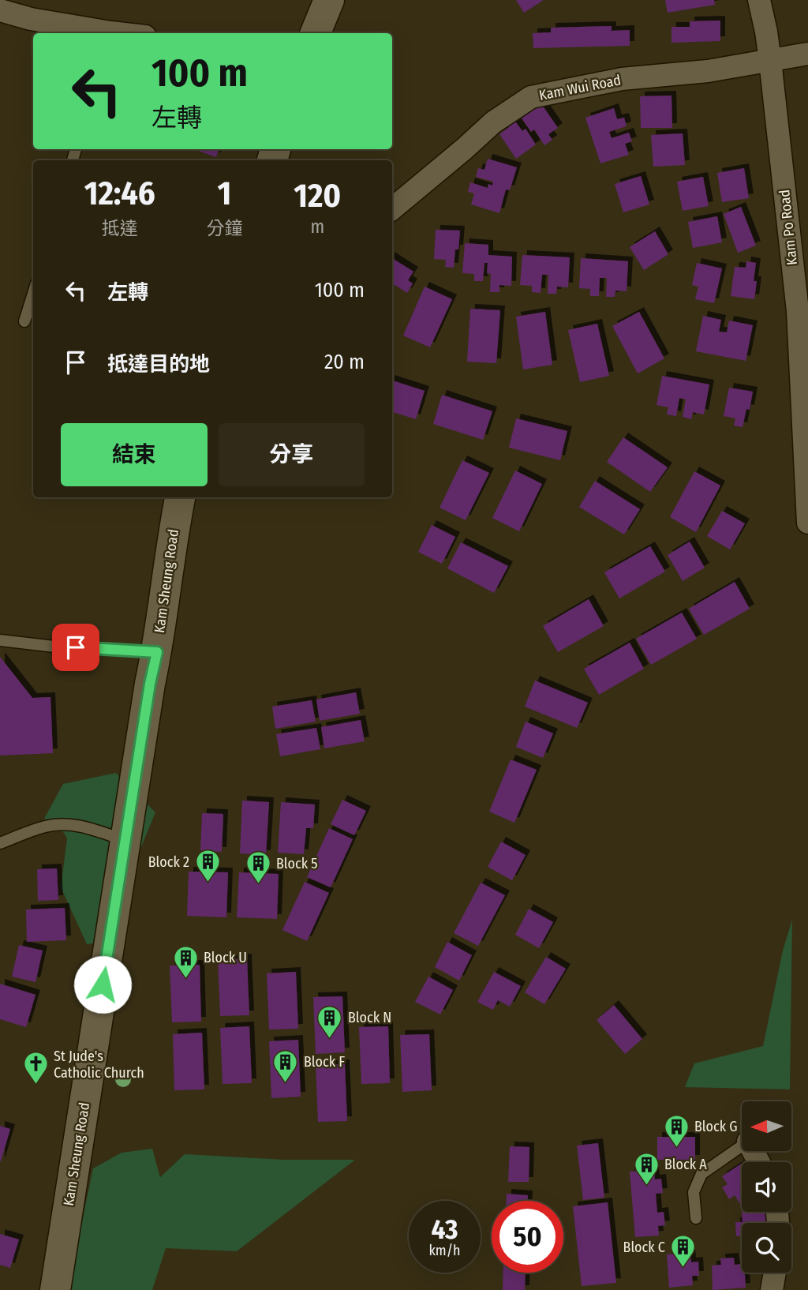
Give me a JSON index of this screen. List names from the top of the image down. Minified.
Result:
{"streets":{"main road":["Kam Sheung Road"],"street":["Kam Wui Road","Kam Po Road"]},"crossings":[["Kam Wui Road","Kam Po Road"]],"places":{"building":["Block 2","Block 5","Block U","Block N","Block F","Block G","Block A","Block C"],"church":["St Jude's Catholic Church"]},"north":"left","page":{"turn":["100 m","左轉"],"eta":["12:46","抵達","1","分鐘","120","m"],"list":[{"name":"左轉","value":"100 m"},{"name":"抵達目的地","value":"20 m"}],"buttons":["結束","分享"],"speed":"43 km/h","limit":"50"}}
